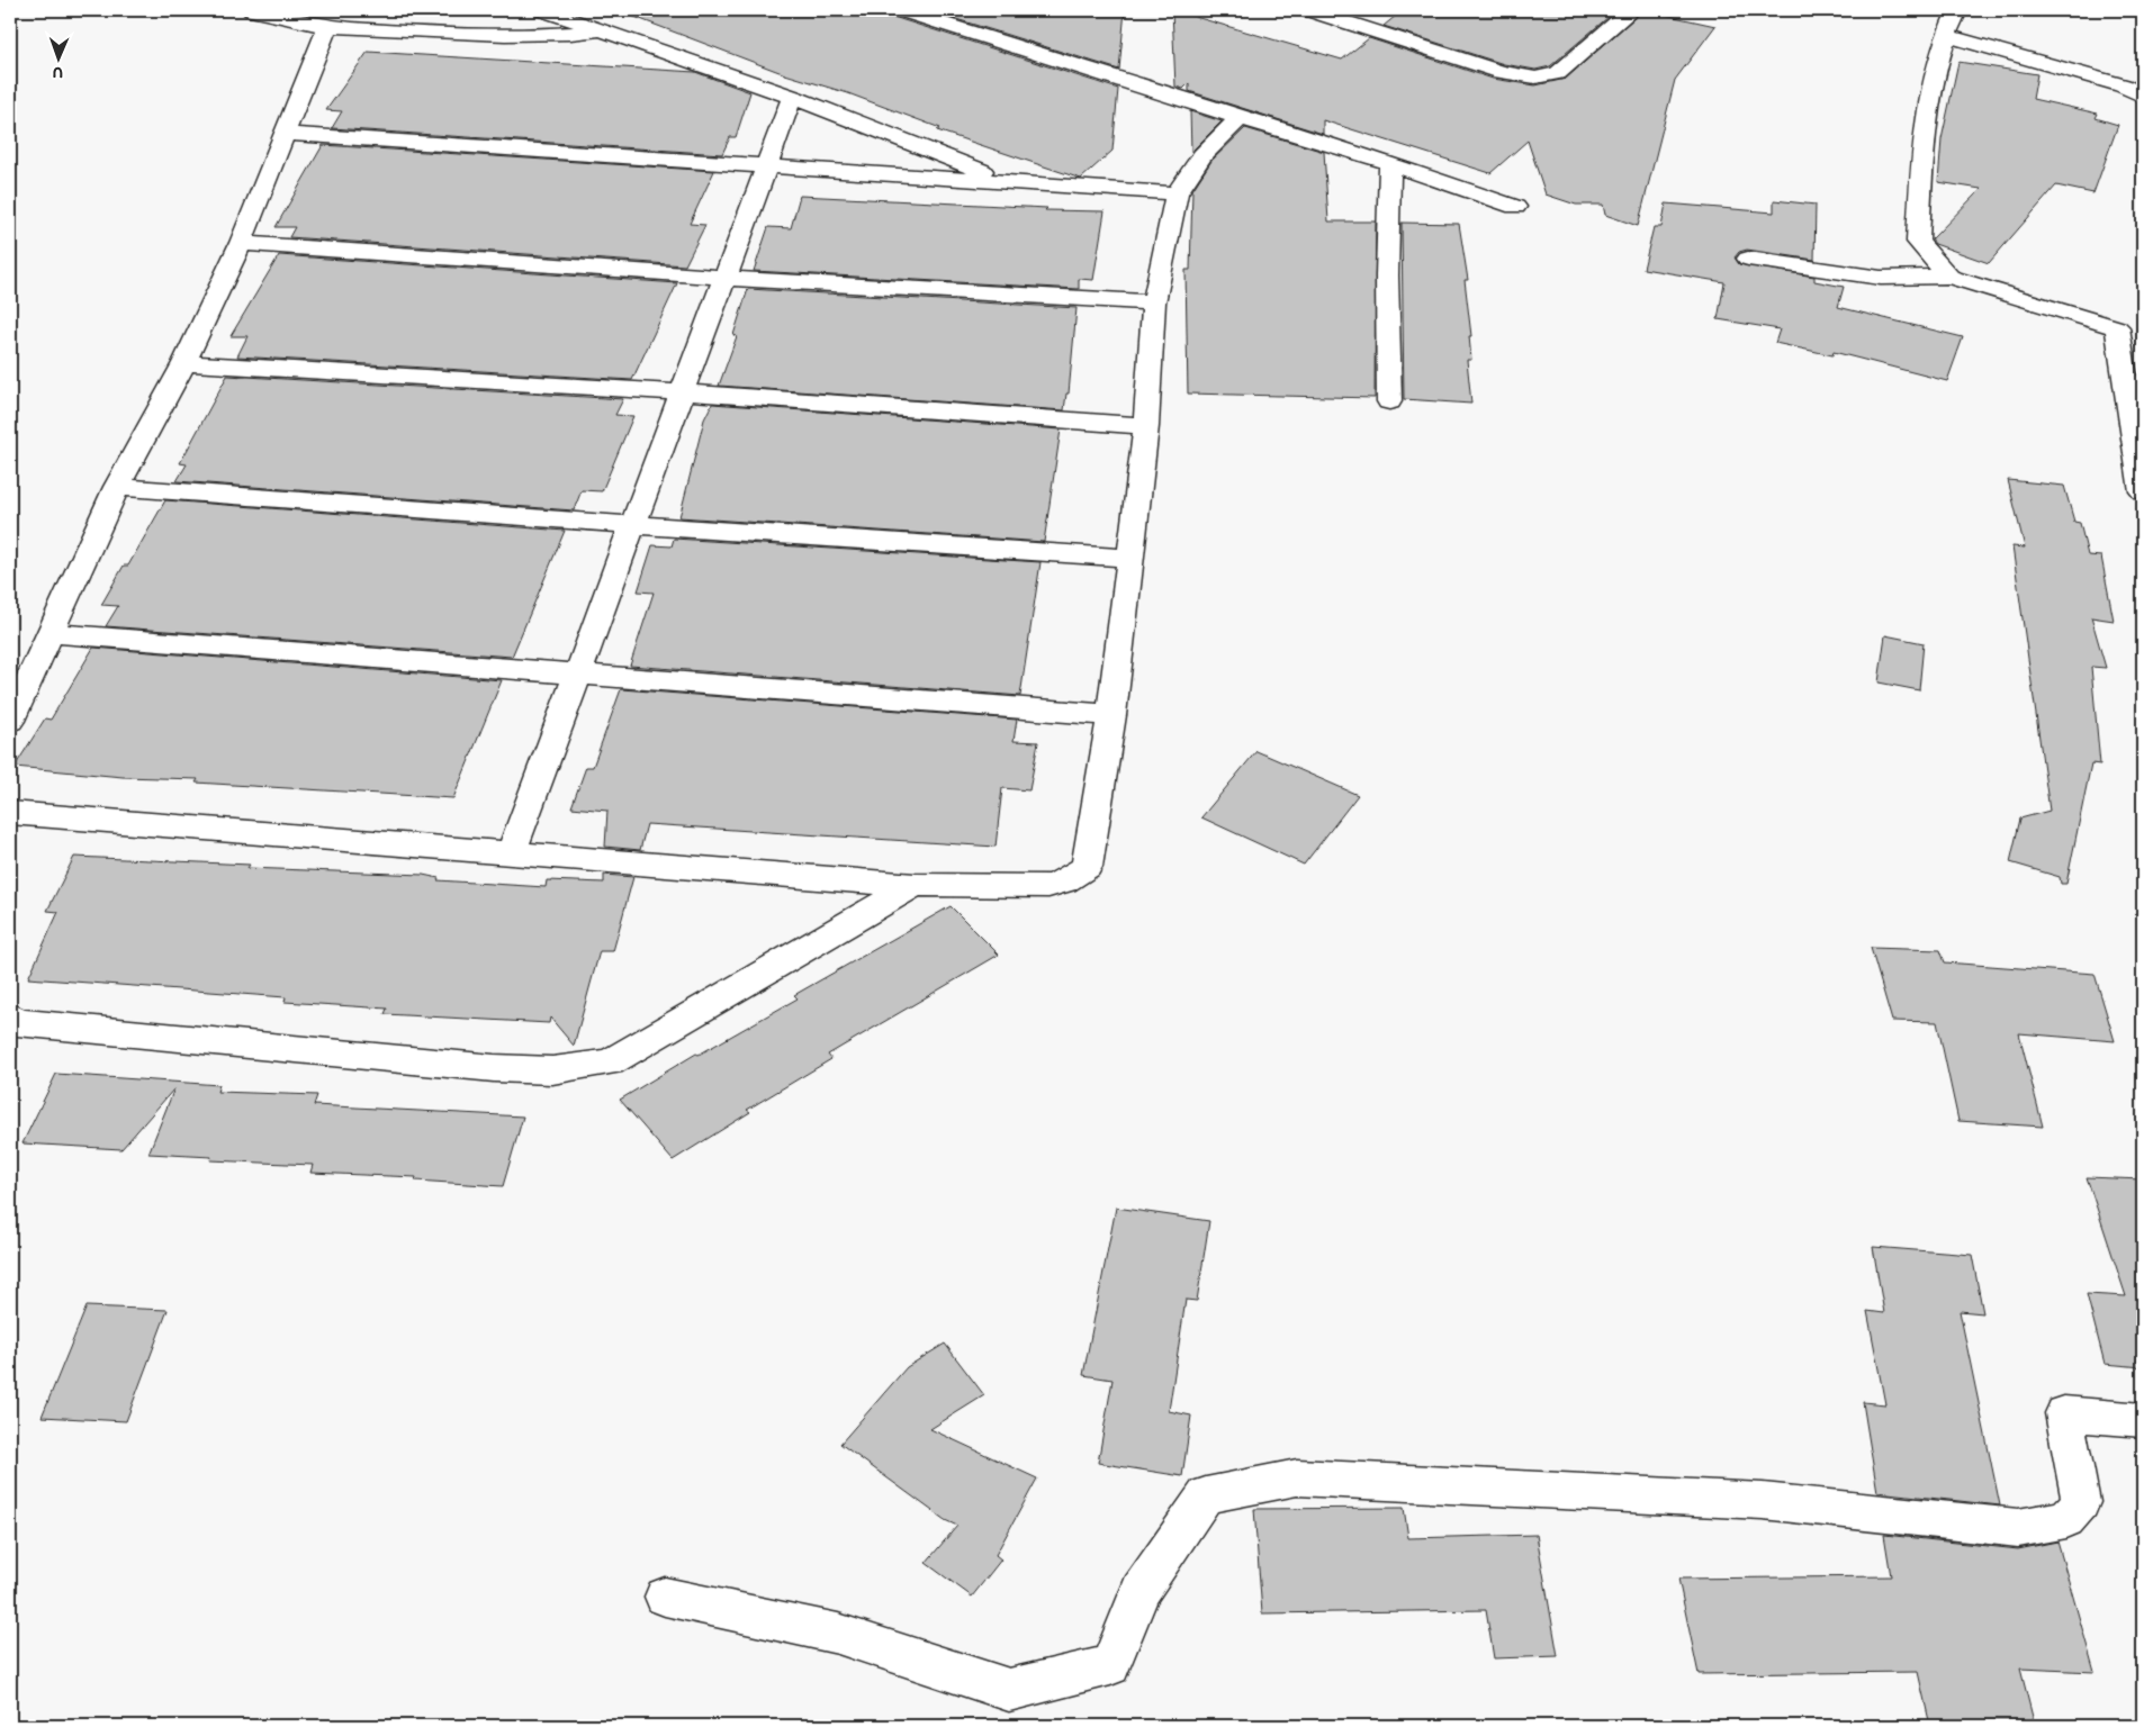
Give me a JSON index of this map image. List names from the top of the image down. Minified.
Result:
{"north":"bottom"}
